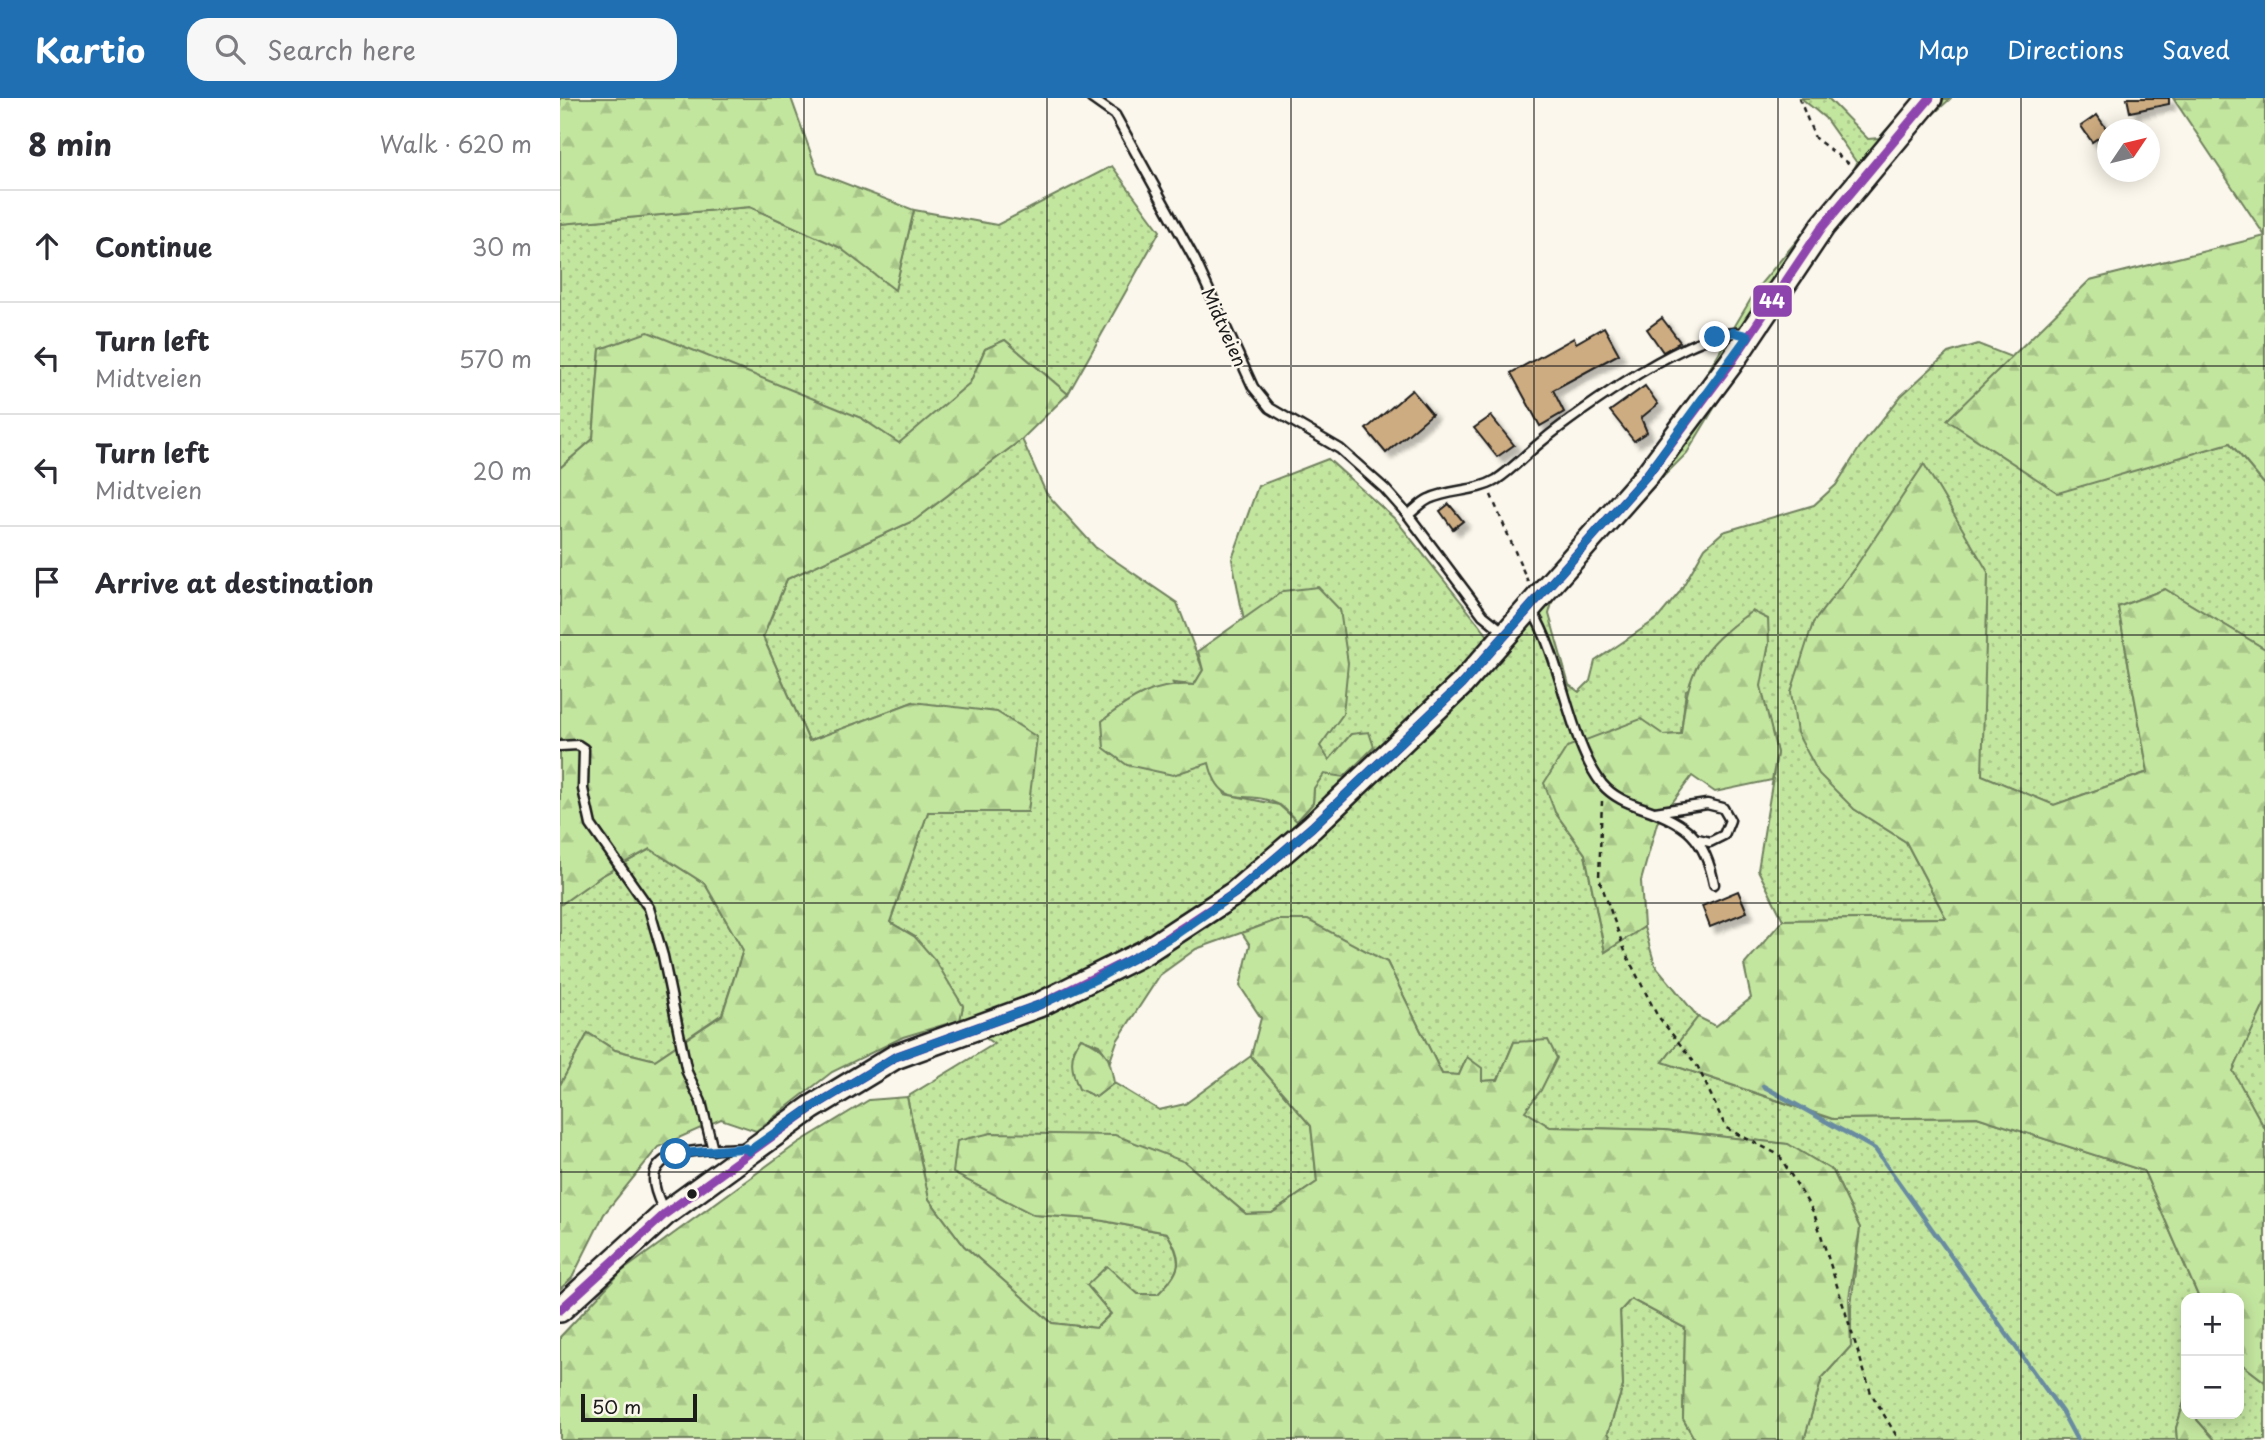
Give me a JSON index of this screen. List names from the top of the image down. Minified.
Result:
{"streets":{"lane":["Midtveien"]},"lines":["transit line 44"],"scale_bar":"50 m","north":"top right","page":{"header":"Kartio","search":"Search here","nav":["Map","Directions","Saved"],"heading":["8 min","Walk · 620 m"],"list":[["Continue","30 m"],["Turn left","Midtveien","570 m"],["Turn left","Midtveien","20 m"],"Arrive at destination"],"map_buttons":["+","−"],"scale":"50 m"}}
